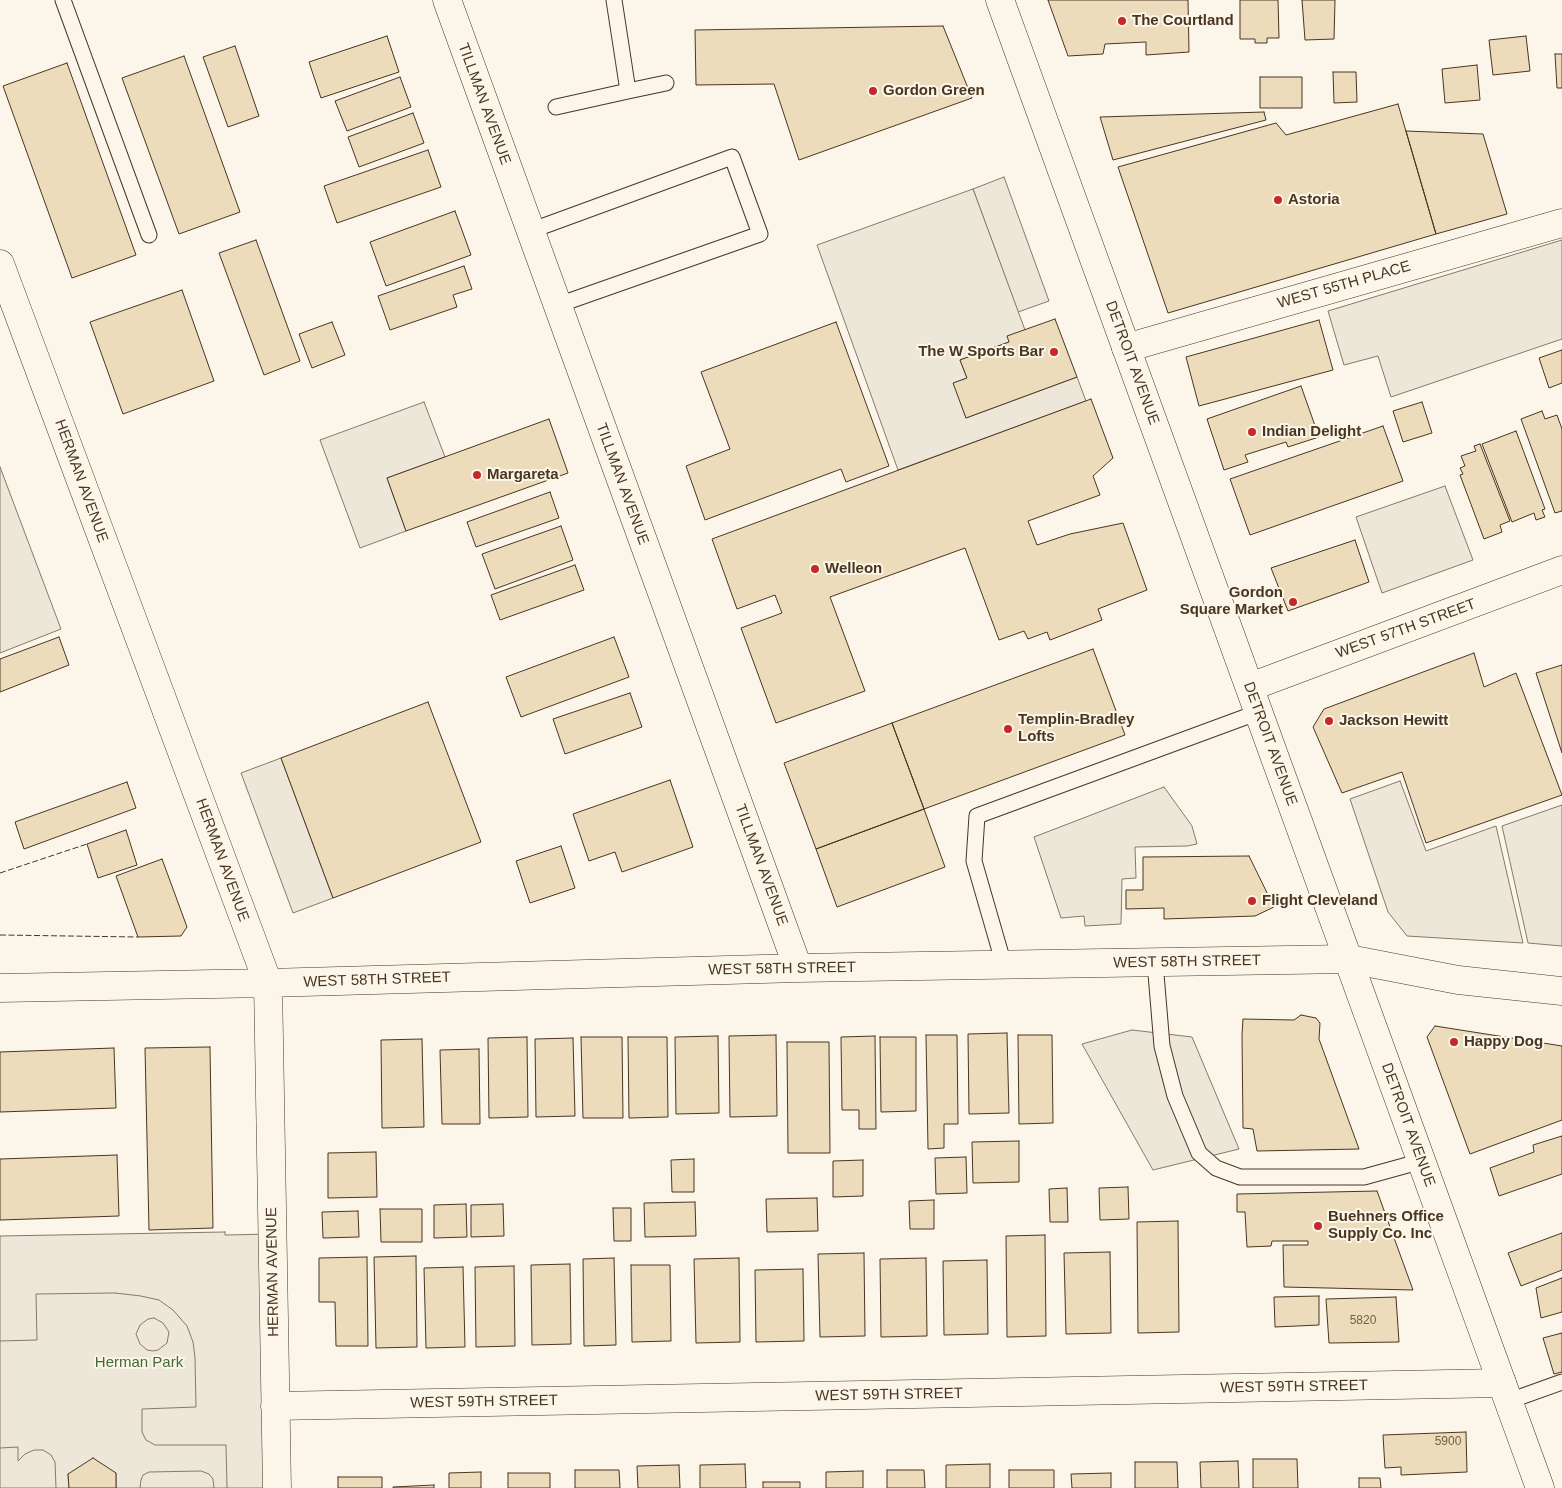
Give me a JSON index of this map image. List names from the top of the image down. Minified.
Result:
{"streets":{"street":["TILLMAN AVENUE","WEST 55TH PLACE","DETROIT AVENUE","HERMAN AVENUE","WEST 57TH STREET","WEST 58TH STREET","WEST 59TH STREET"]},"crossings":[["TILLMAN AVENUE","WEST 58TH STREET"],["WEST 55TH PLACE","DETROIT AVENUE"],["DETROIT AVENUE","WEST 57TH STREET"],["DETROIT AVENUE","WEST 58TH STREET"],["DETROIT AVENUE","WEST 59TH STREET"],["HERMAN AVENUE","WEST 58TH STREET"],["HERMAN AVENUE","WEST 59TH STREET"]],"parks":["Herman Park"],"places":["The Courtland","Gordon Green","Astoria","The W Sports Bar","Indian Delight","Margareta","Welleon","Gordon Square Market","Jackson Hewitt","Templin-Bradley Lofts","Flight Cleveland","Happy Dog","Buehners Office Supply Co. Inc"],"house_numbers":["5820","5900"]}
